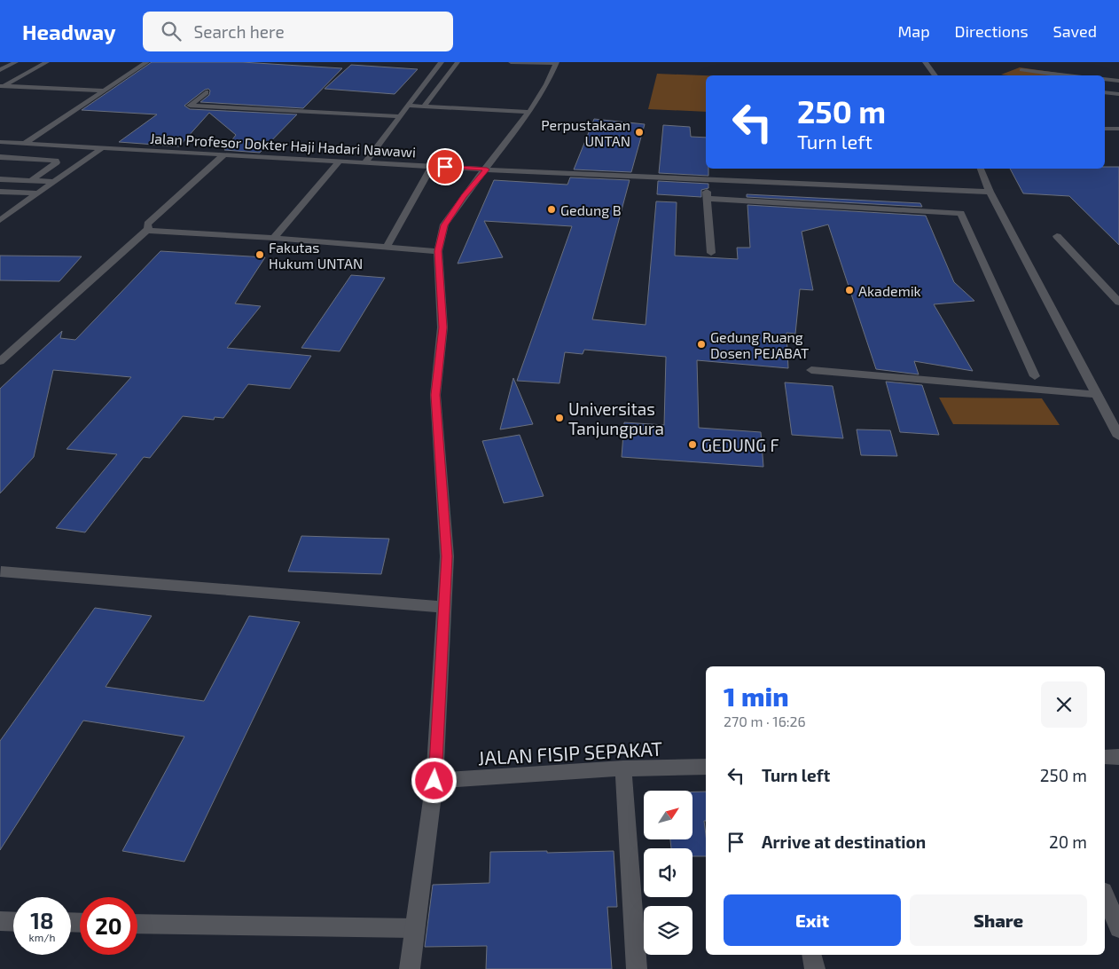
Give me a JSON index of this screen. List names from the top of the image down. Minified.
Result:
{"streets":{"street":["Jalan Profesor Dokter Haji Hadari Nawawi","JALAN FISIP SEPAKAT"]},"places":["Perpustakaan UNTAN","Gedung B","Fakutas Hukum UNTAN","Akademik","Gedung Ruang Dosen PEJABAT","Universitas Tanjungpura","GEDUNG F"],"north":"top right","page":{"header":"Headway","search":"Search here","nav":["Map","Directions","Saved"],"turn":["250 m","Turn left"],"heading":["1 min","270 m · 16:26"],"list":[{"name":"Turn left","value":"250 m"},{"name":"Arrive at destination","value":"20 m"}],"buttons":["Exit","Share"],"speed":"18 km/h","limit":"20"}}
